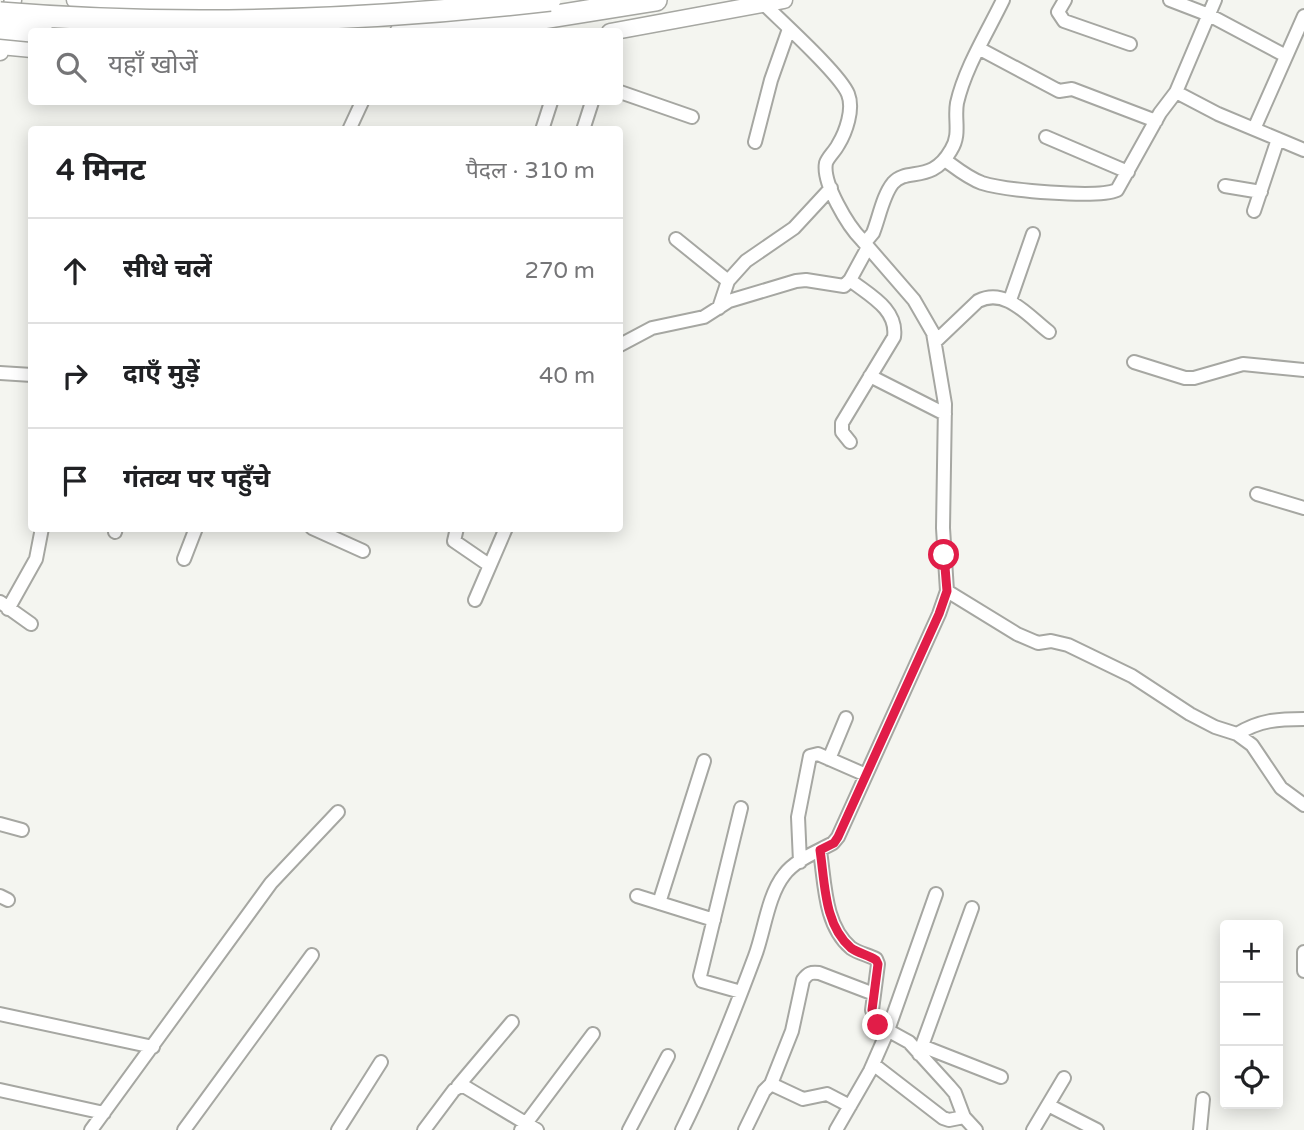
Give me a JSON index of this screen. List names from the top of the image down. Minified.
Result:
{"page":{"search":"यहाँ खोजें","heading":["4 मिनट","पैदल · 310 m"],"list":[["सीधे चलें","270 m"],["दाएँ मुड़ें","40 m"],"गंतव्य पर पहुँचे"],"map_buttons":["+","−"]}}
